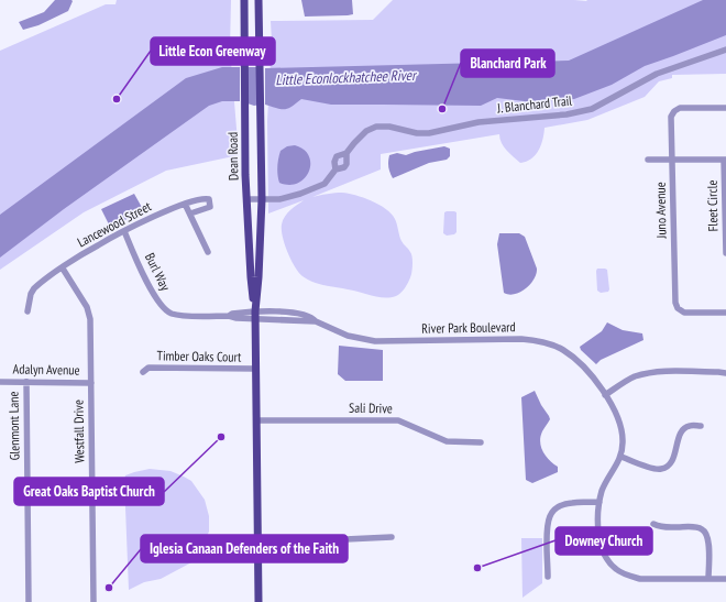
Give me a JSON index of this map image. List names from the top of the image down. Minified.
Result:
{"streets":{"main road":["Dean Road"],"street":["J. Blanchard Trail","Fleet Circle","Juno Avenue","Lancewood Street","Burl Way","River Park Boulevard","Timber Oaks Court","Adalyn Avenue","Sali Drive","Glenmont Lane","Westfall Drive"]},"crossings":[["J. Blanchard Trail","Dean Road"],["Dean Road","Burl Way"],["Dean Road","River Park Boulevard"],["Dean Road","Timber Oaks Court"],["Dean Road","Sali Drive"],["Lancewood Street","Burl Way"],["Lancewood Street","Westfall Drive"],["Burl Way","River Park Boulevard"],["Adalyn Avenue","Glenmont Lane"],["Adalyn Avenue","Westfall Drive"]],"water":["Little Econlockhatchee River"],"places":["Little Econ Greenway","Blanchard Park","Great Oaks Baptist Church","Downey Church","Iglesia Canaan Defenders of the Faith"]}
